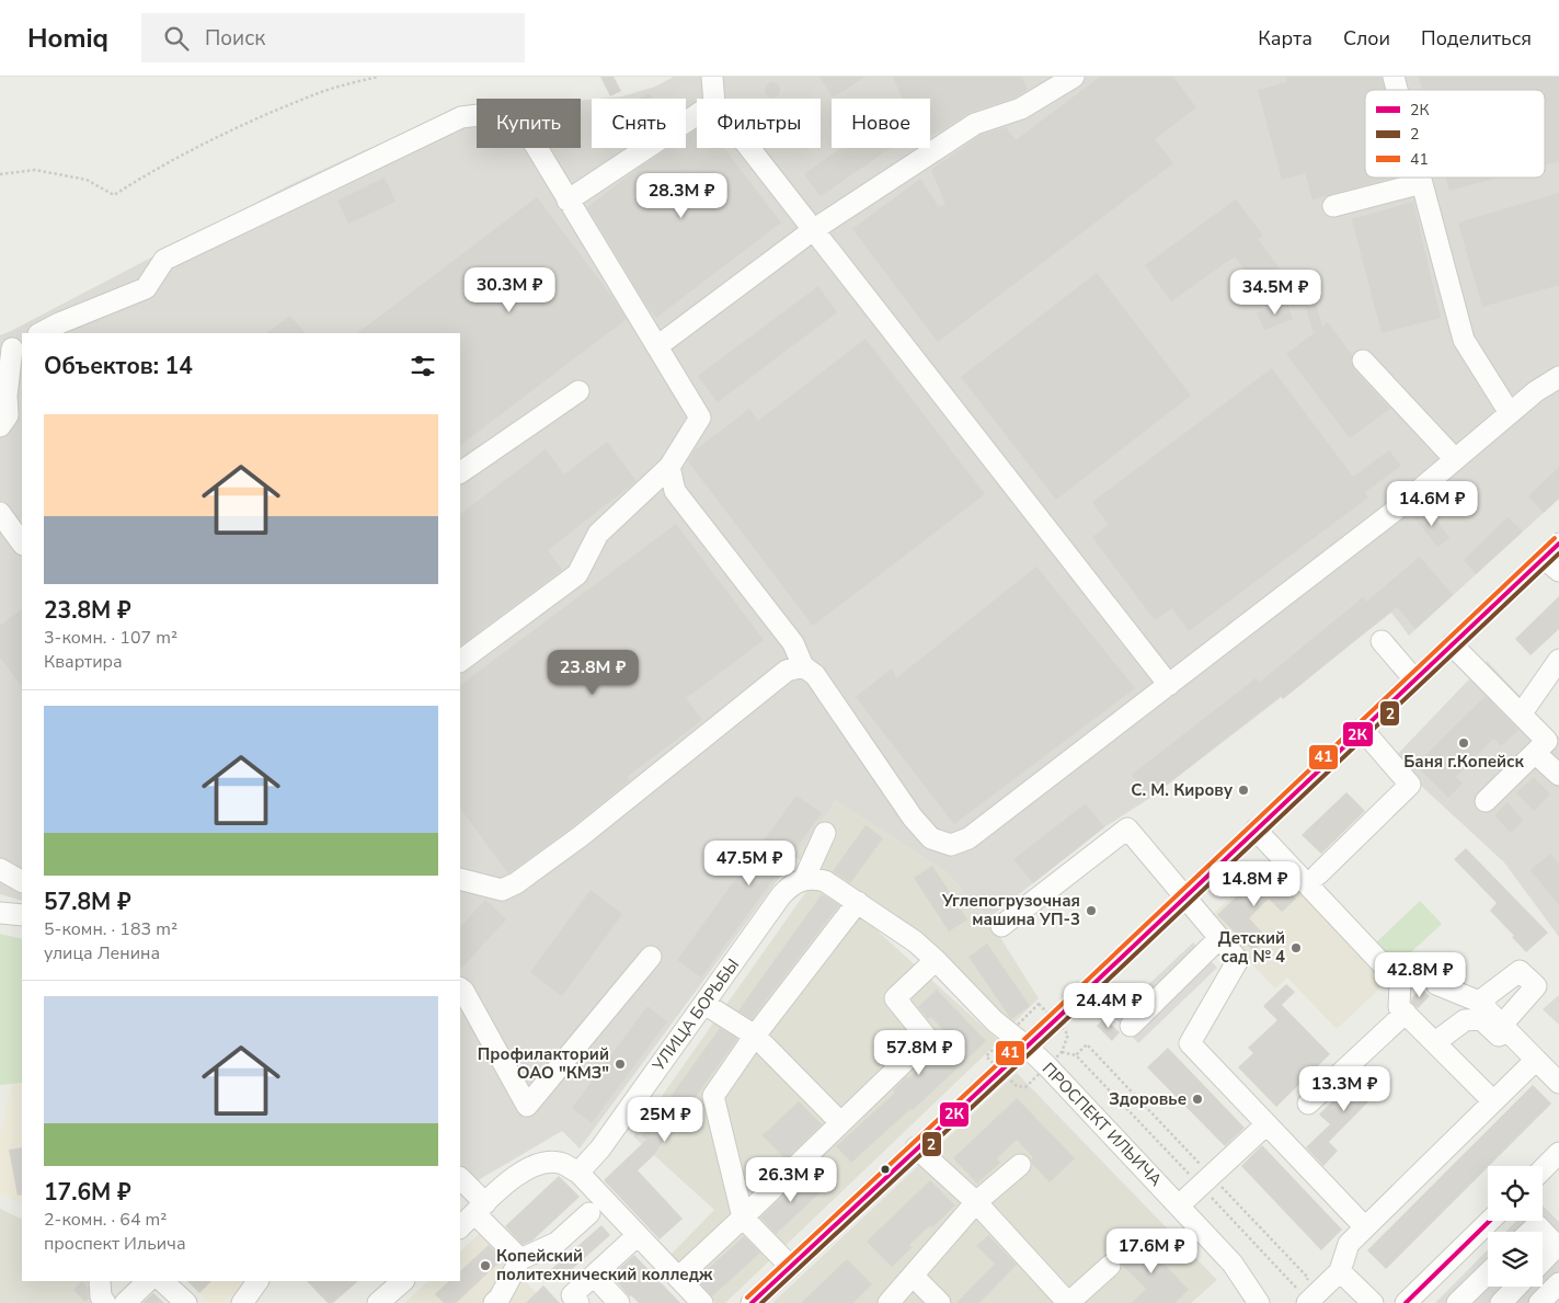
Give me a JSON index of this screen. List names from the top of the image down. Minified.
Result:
{"streets":{"street":["УЛИЦА БОРЬБЫ","ПРОСПЕКТ ИЛЬИЧА"]},"crossings":[["УЛИЦА БОРЬБЫ","ПРОСПЕКТ ИЛЬИЧА"]],"places":["Баня г.Копейск","С. М. Кирову","Углепогрузочная машина УП-3","Детский сад № 4","Профилакторий ОАО \"КМЗ\"","Здоровье","Копейский политехнический колледж"],"lines":["transit line 41","transit line 2К","transit line 2"],"legend":["2К","2","41"],"page":{"header":"Homiq","search":"Поиск","nav":["Карта","Слои","Поделиться"],"chip":["Купить","Снять","Фильтры","Новое"],"price":["28.3M ₽","30.3M ₽","34.5M ₽","14.6M ₽","23.8M ₽","47.5M ₽","14.8M ₽","42.8M ₽","24.4M ₽","57.8M ₽","13.3M ₽","25M ₽","26.3M ₽","17.6M ₽"],"heading":"Объектов: 14","list":[{"name":"23.8M ₽","note":"3-комн. · 107 m² · Квартира"},{"name":"57.8M ₽","note":"5-комн. · 183 m² · улица Ленина"},{"name":"17.6M ₽","note":"2-комн. · 64 m² · проспект Ильича"}]}}
